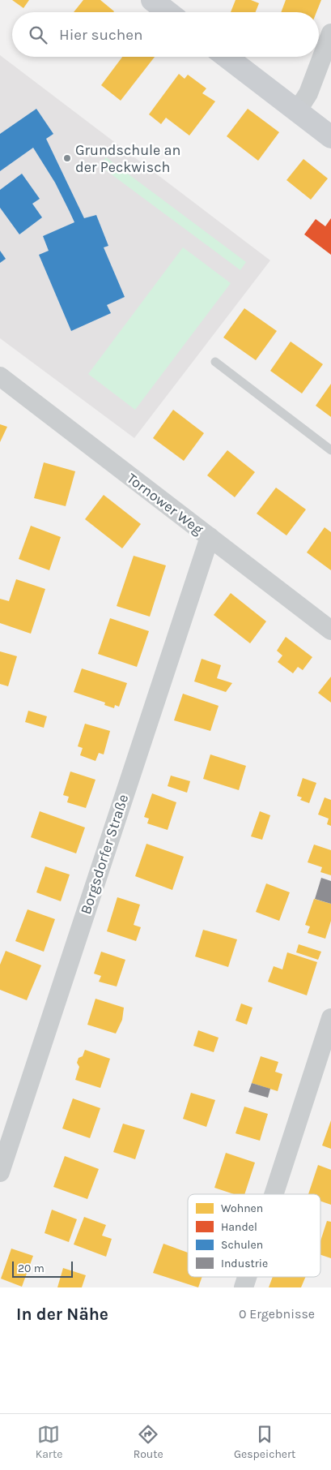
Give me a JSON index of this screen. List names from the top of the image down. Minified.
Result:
{"streets":{"street":["Tornower Weg","Borgsdorfer Straße"]},"crossings":[["Tornower Weg","Borgsdorfer Straße"]],"places":["Grundschule an der Peckwisch"],"legend":["Wohnen","Handel","Schulen","Industrie"],"scale_bar":"20 m","page":{"search":"Hier suchen","scale":"20 m","heading":["In der Nähe","0 Ergebnisse"],"nav":["Karte","Route","Gespeichert"]}}
